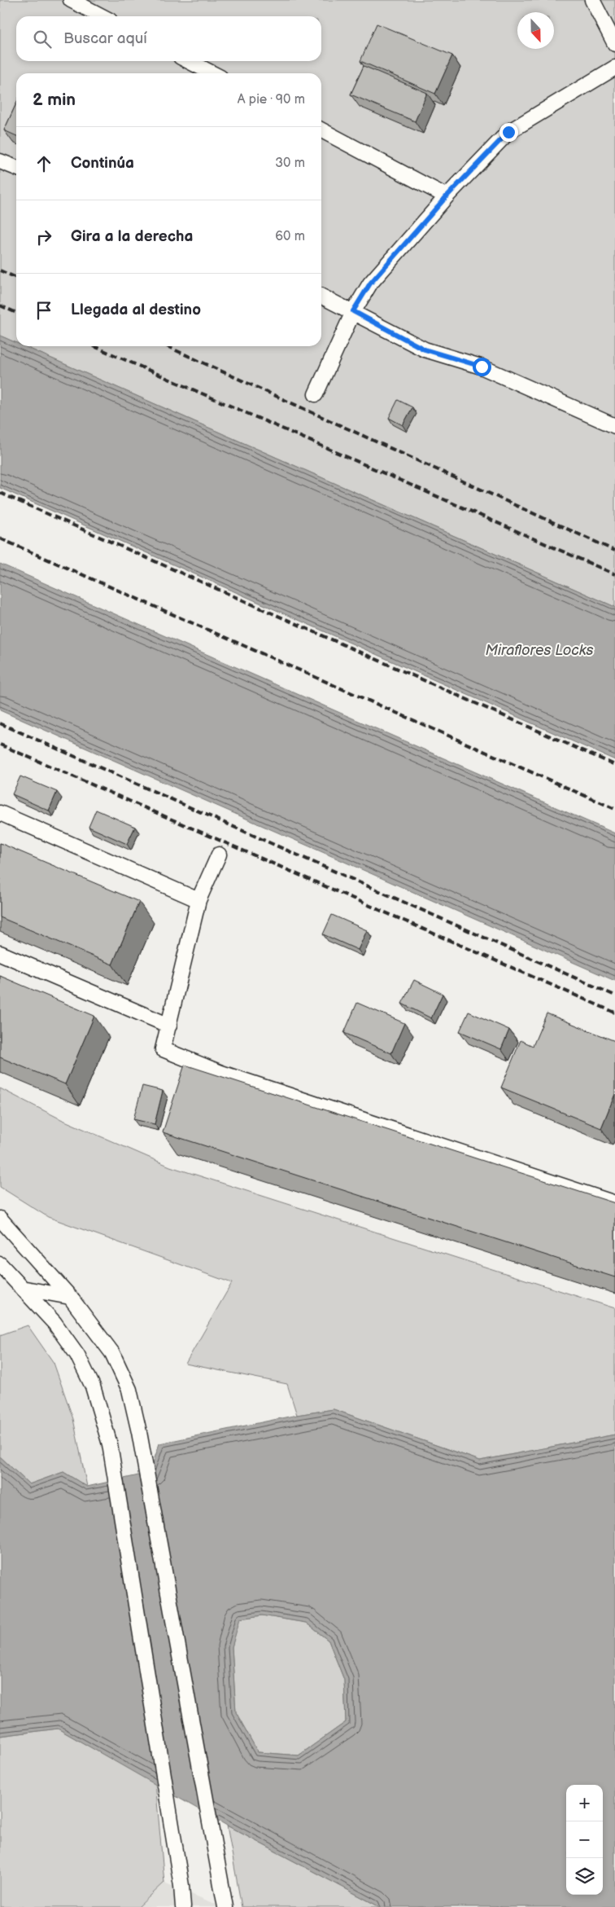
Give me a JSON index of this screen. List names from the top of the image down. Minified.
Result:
{"water":["Miraflores Locks"],"north":"bottom","page":{"search":"Buscar aquí","heading":["2 min","A pie · 90 m"],"list":[["Continúa","30 m"],["Gira a la derecha","60 m"],"Llegada al destino"],"map_buttons":["+","−"]}}
